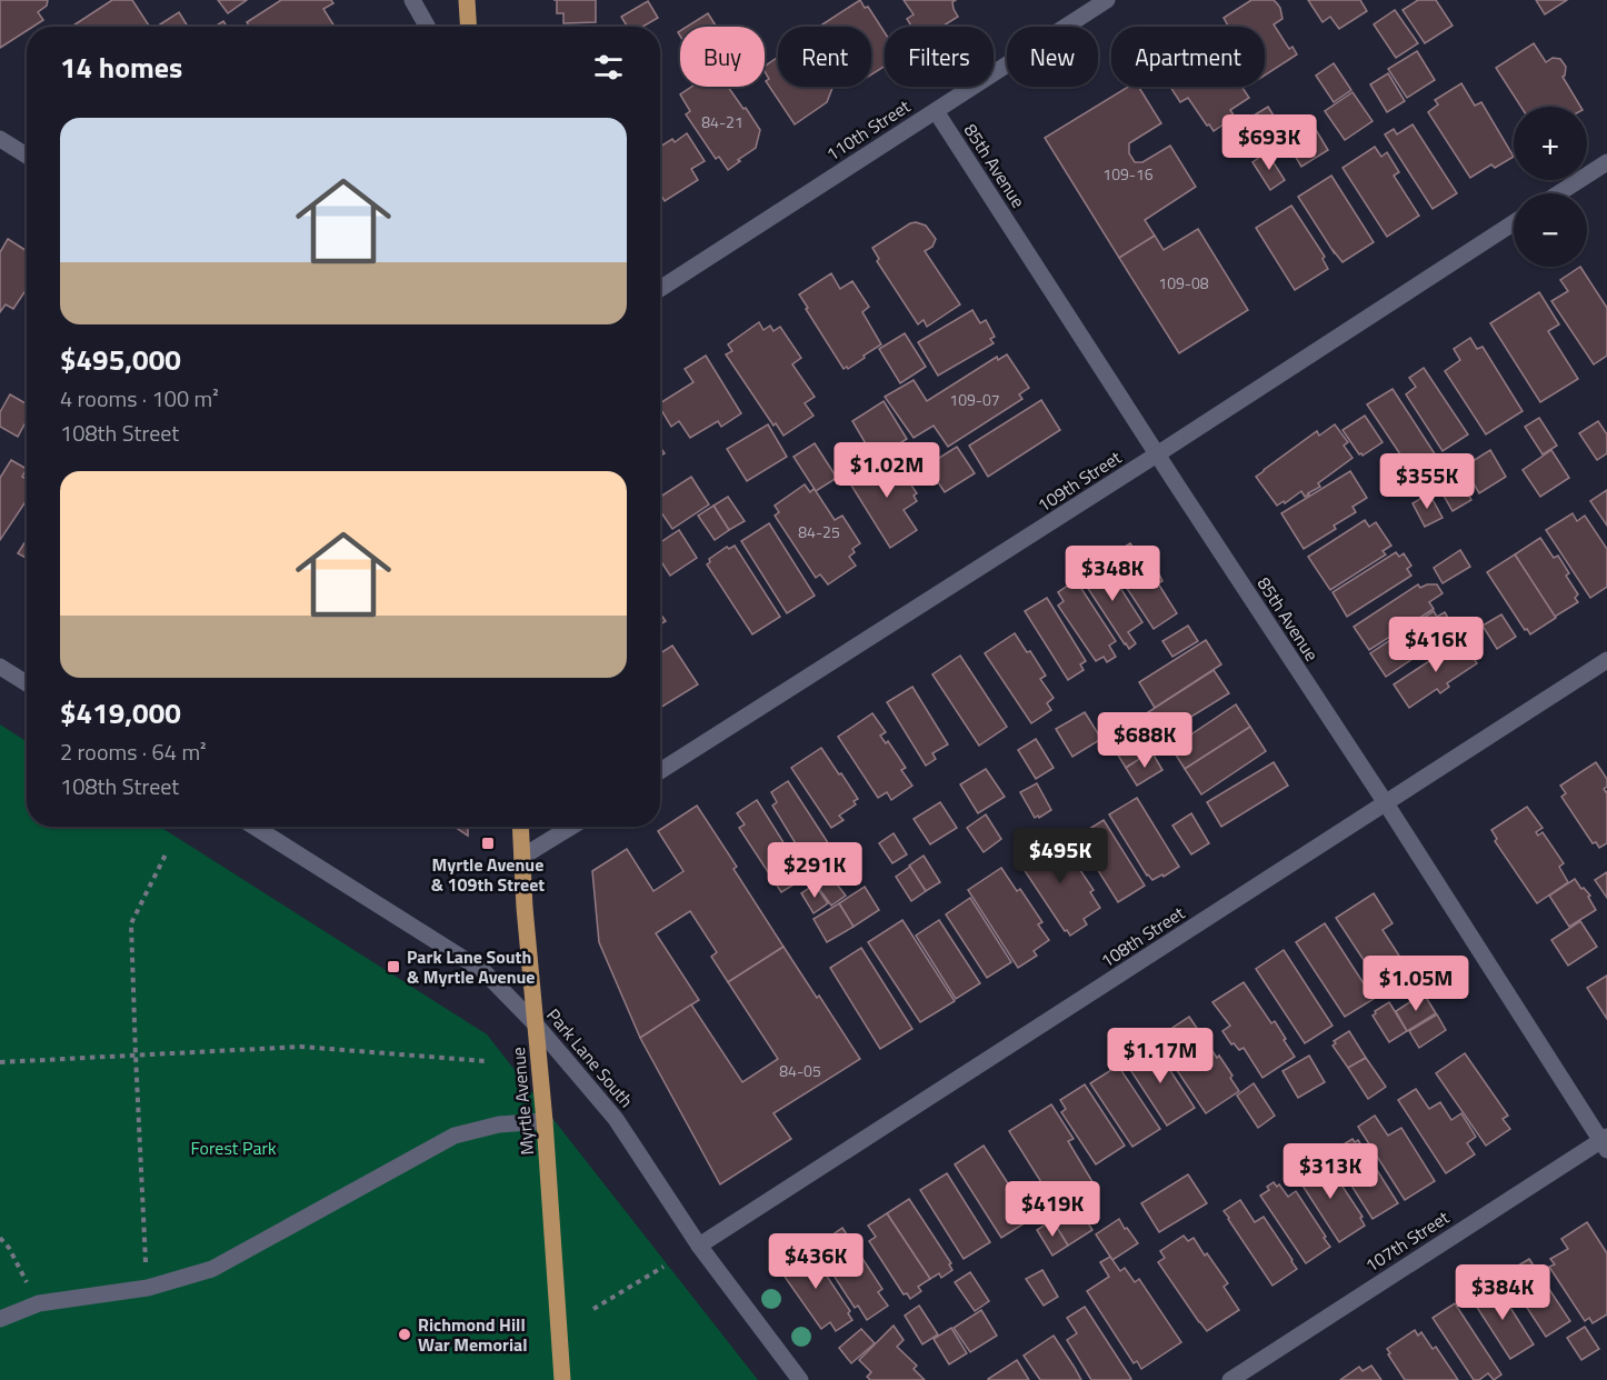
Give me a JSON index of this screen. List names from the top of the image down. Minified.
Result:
{"streets":{"main road":["Myrtle Avenue"],"street":["110th Street","85th Avenue","109th Street","108th Street","Park Lane South","107th Street"]},"crossings":[["110th Street","85th Avenue"],["85th Avenue","109th Street"],["85th Avenue","108th Street"],["85th Avenue","107th Street"],["108th Street","Park Lane South"],["Park Lane South","Myrtle Avenue"]],"parks":["Forest Park"],"places":{"transit":["Myrtle Avenue & 109th Street","Park Lane South & Myrtle Avenue"],"other":["Richmond Hill War Memorial"]},"house_numbers":["84-21","109-16","109-08","109-07","84-25","84-05"],"page":{"chip":["Buy","Rent","Filters","New","Apartment"],"heading":"14 homes","map_buttons":["+","−"],"list":[{"name":"$495,000","note":"4 rooms · 100 m² · 108th Street"},{"name":"$419,000","note":"2 rooms · 64 m² · 108th Street"}],"price":["$693K","$1.02M","$355K","$348K","$416K","$688K","$495K","$291K","$1.05M","$1.17M","$313K","$419K","$436K","$384K"]}}
